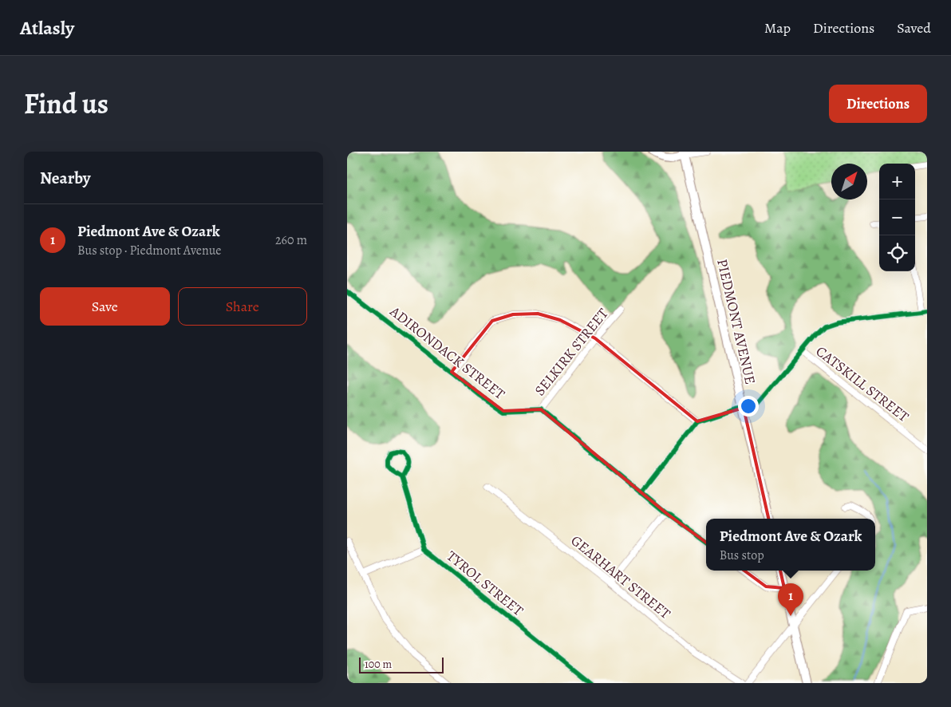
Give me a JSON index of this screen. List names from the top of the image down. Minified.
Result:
{"streets":{"main road":["PIEDMONT AVENUE"],"street":["SELKIRK STREET","ADIRONDACK STREET","CATSKILL STREET","GEARHART STREET","TYROL STREET"]},"crossings":[["SELKIRK STREET","ADIRONDACK STREET"]],"scale_bar":"100 m","north":"top right","page":{"header":"Atlasly","nav":["Map","Directions","Saved"],"title":"Find us","buttons":["Directions",["Save","Share"]],"heading":"Nearby","map_buttons":["+","−"],"list":[{"mark":"1","name":"Piedmont Ave & Ozark","note":"Bus stop · Piedmont Avenue","value":"260 m"}],"popup":["Piedmont Ave & Ozark","Bus stop"],"pins":"1","scale":"100 m"}}
